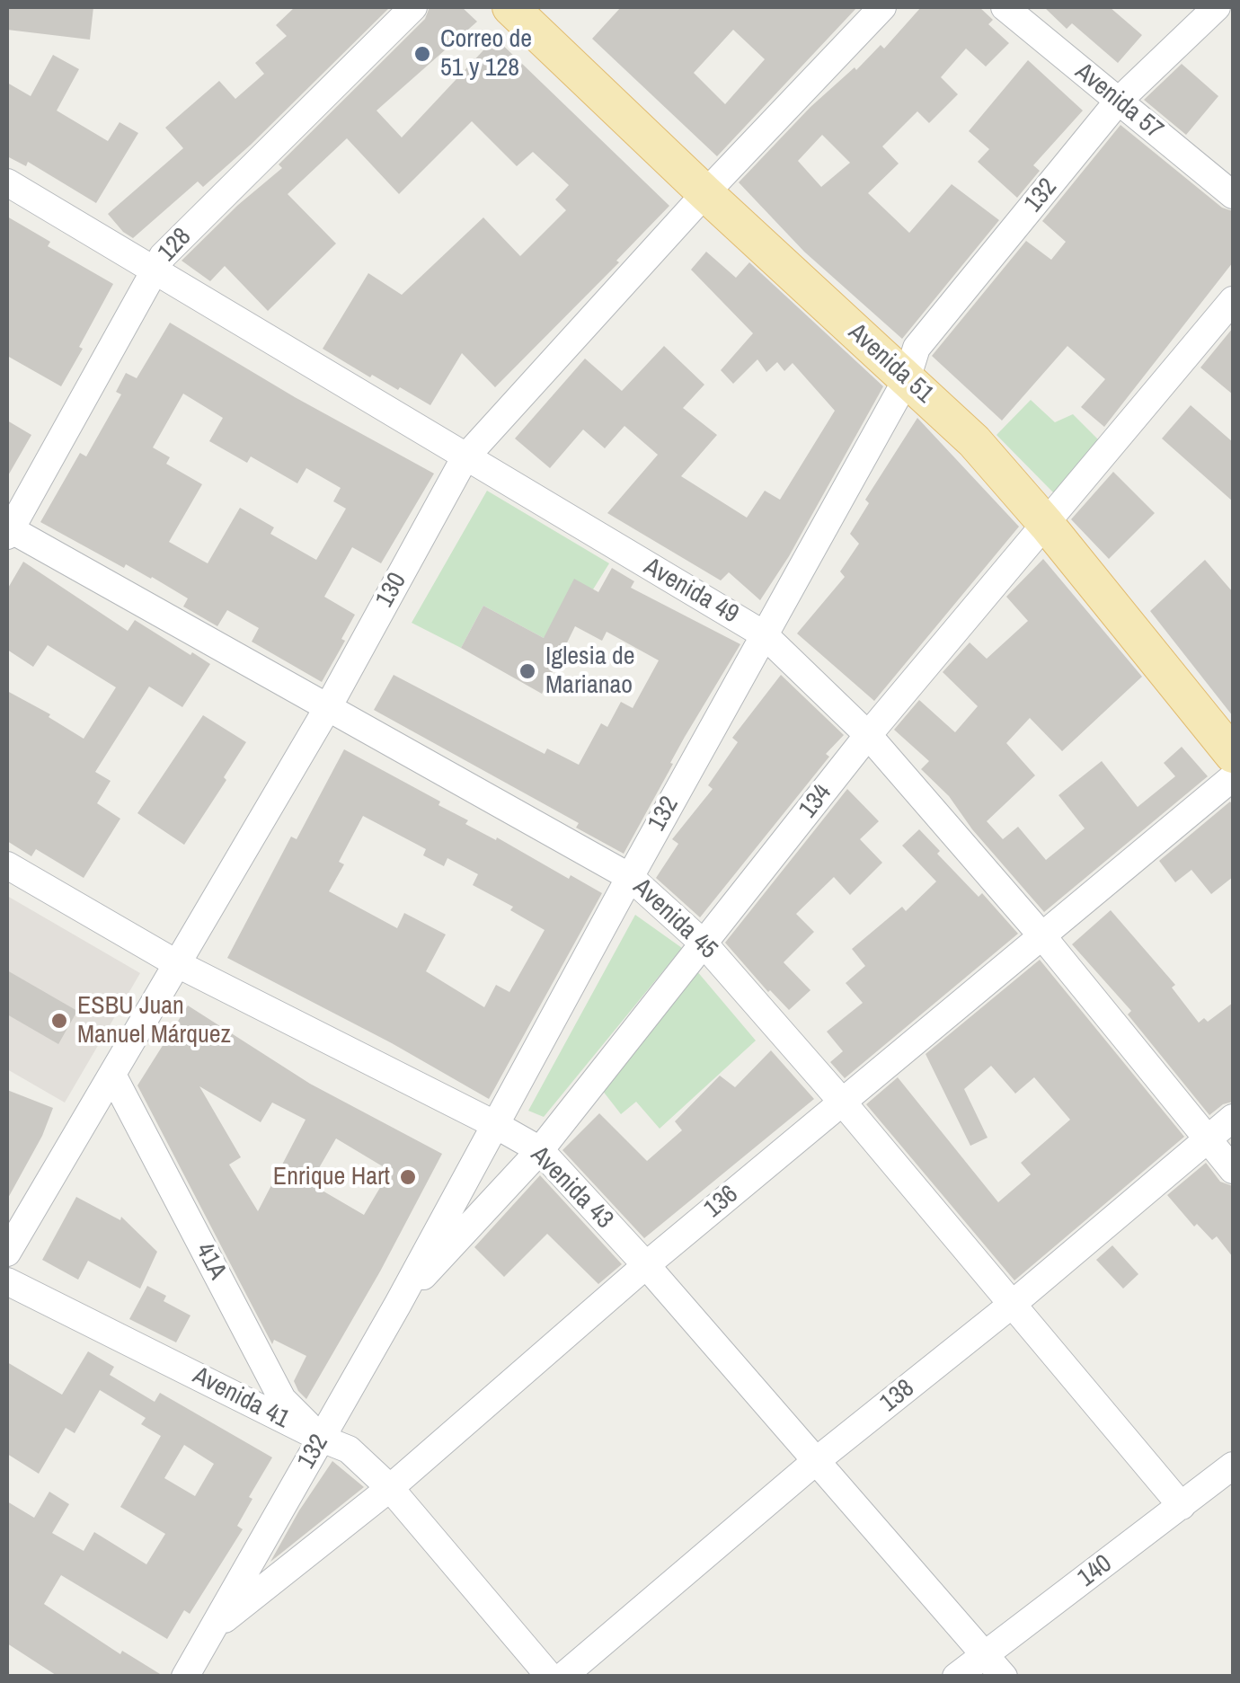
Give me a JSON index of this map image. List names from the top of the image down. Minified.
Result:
{"streets":{"main road":["Avenida 51"],"street":["Avenida 57","132","128","130","Avenida 49","134","Avenida 45","Avenida 43","136","41A","138","Avenida 41","140"]},"crossings":[["Avenida 57","132"],["132","Avenida 51"],["132","Avenida 49"],["132","134"],["132","Avenida 45"],["132","Avenida 43"],["132","136"],["132","41A"],["132","Avenida 41"],["128","Avenida 49"],["128","Avenida 45"],["Avenida 51","130"],["Avenida 51","134"],["130","Avenida 49"],["130","Avenida 45"],["130","Avenida 43"],["130","41A"],["Avenida 49","134"],["Avenida 49","136"],["Avenida 49","138"],["134","Avenida 45"],["134","Avenida 43"],["Avenida 45","136"],["Avenida 45","138"],["Avenida 45","140"],["Avenida 43","136"],["Avenida 43","138"],["Avenida 43","140"],["136","Avenida 41"],["41A","Avenida 41"]],"places":["Correo de 51 y 128","Iglesia de Marianao","ESBU Juan Manuel Márquez","Enrique Hart"]}
